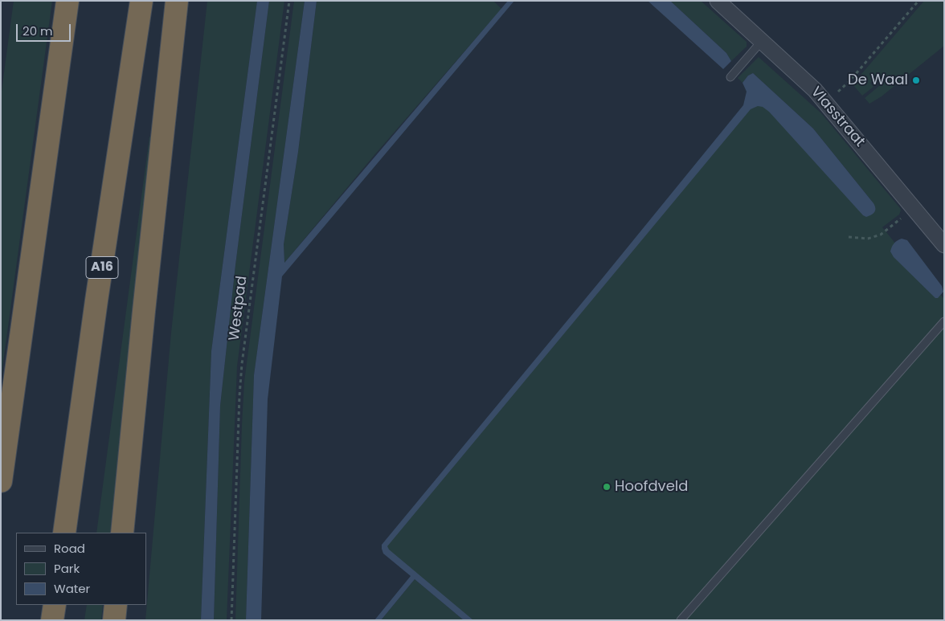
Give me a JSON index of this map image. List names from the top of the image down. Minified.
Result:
{"streets":{"highway":["A16"],"street":["Vlasstraat"],"path":["Westpad"]},"places":["De Waal","Hoofdveld"],"legend":["Road","Park","Water"],"scale_bar":"20 m"}
